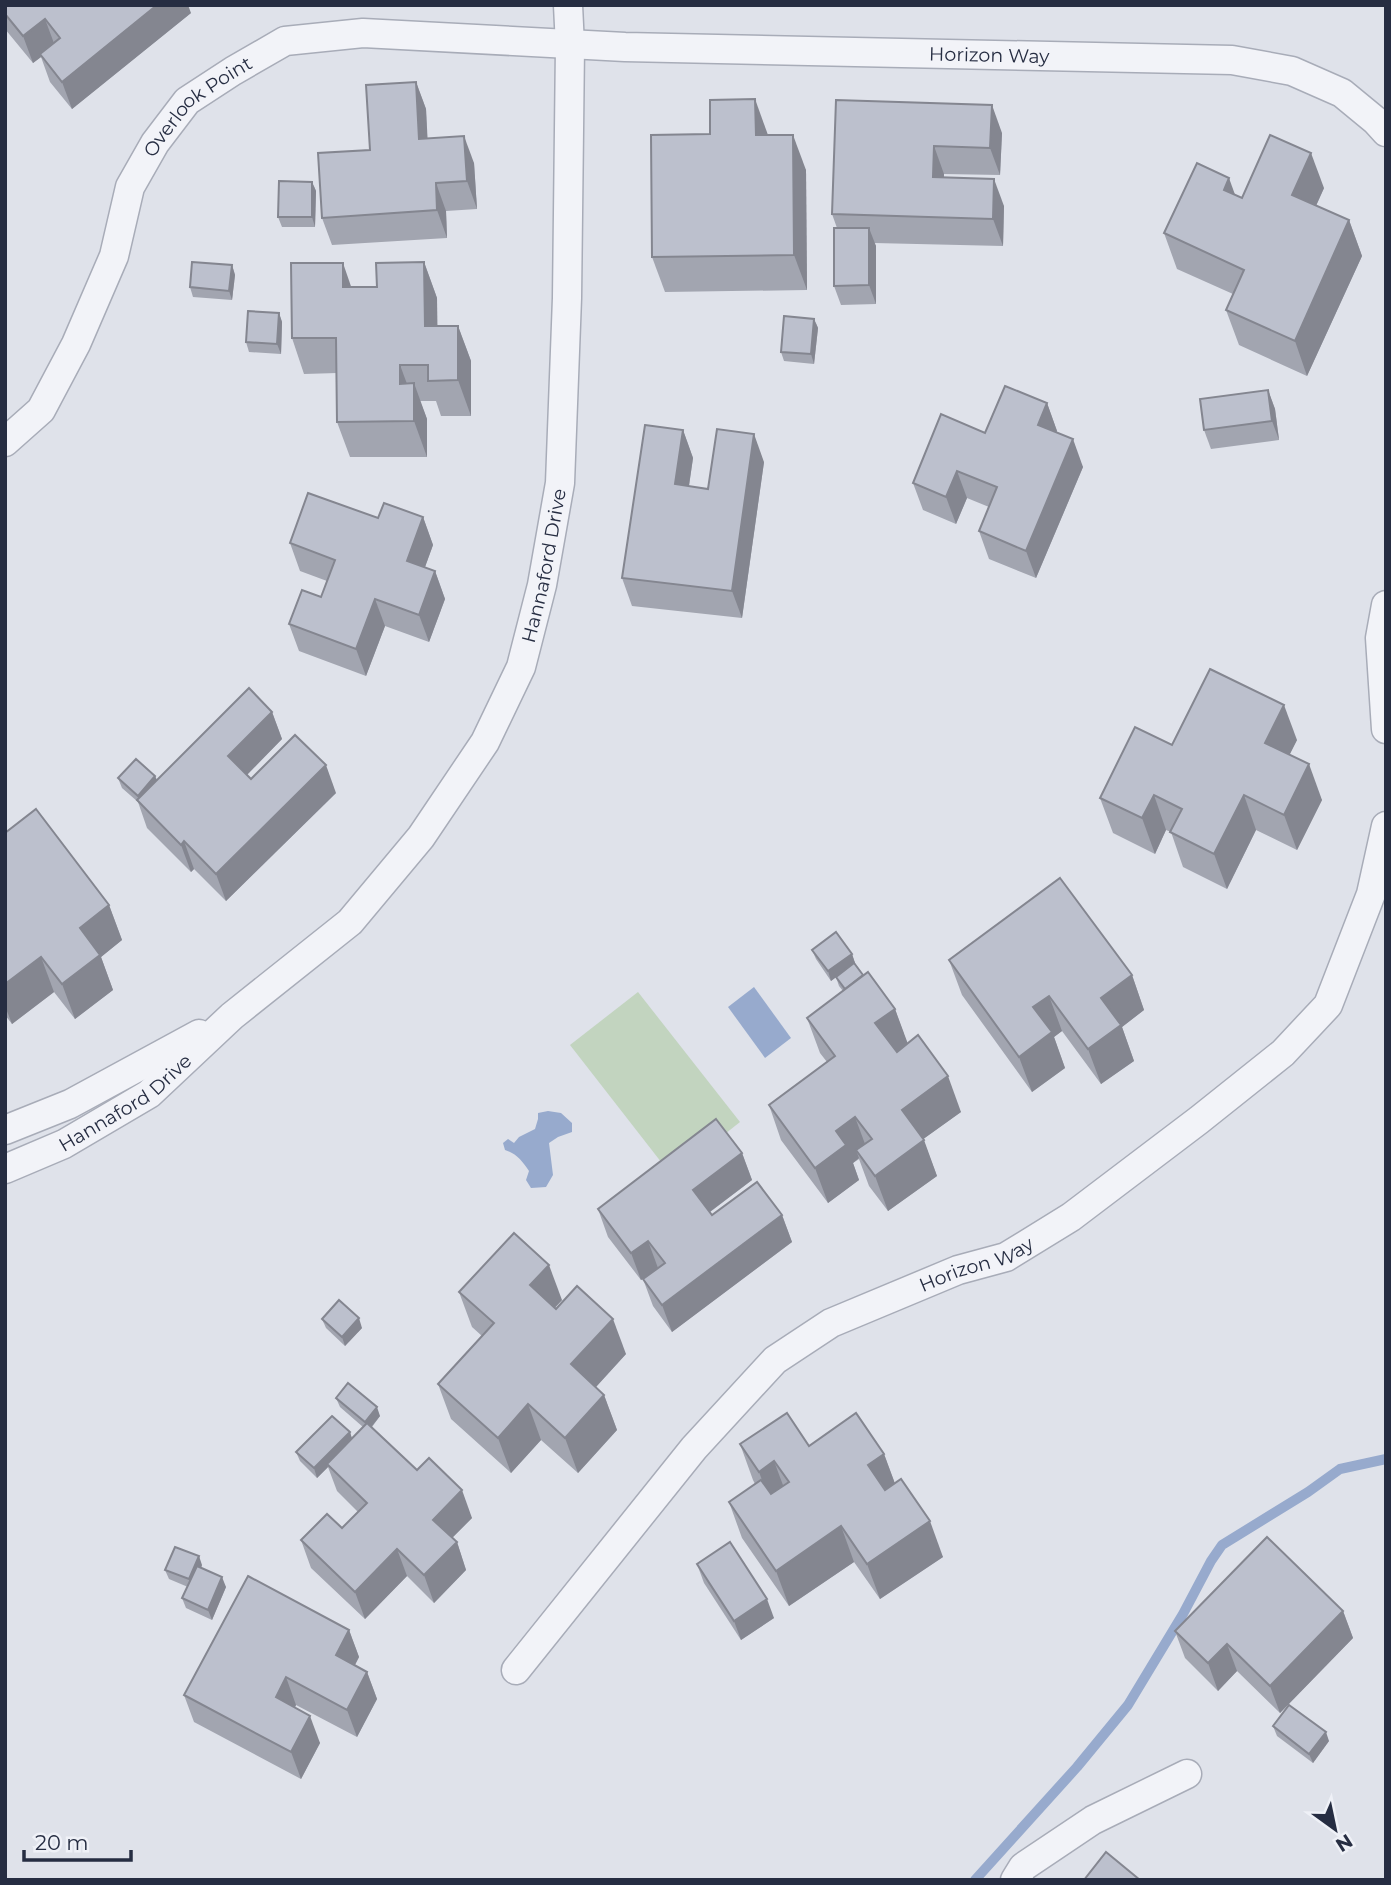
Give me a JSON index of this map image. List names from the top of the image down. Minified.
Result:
{"streets":{"street":["Horizon Way","Overlook Point","Hannaford Drive"]},"crossings":[["Horizon Way","Overlook Point"],["Horizon Way","Hannaford Drive"],["Overlook Point","Hannaford Drive"]],"scale_bar":"20 m","north":"bottom right"}
